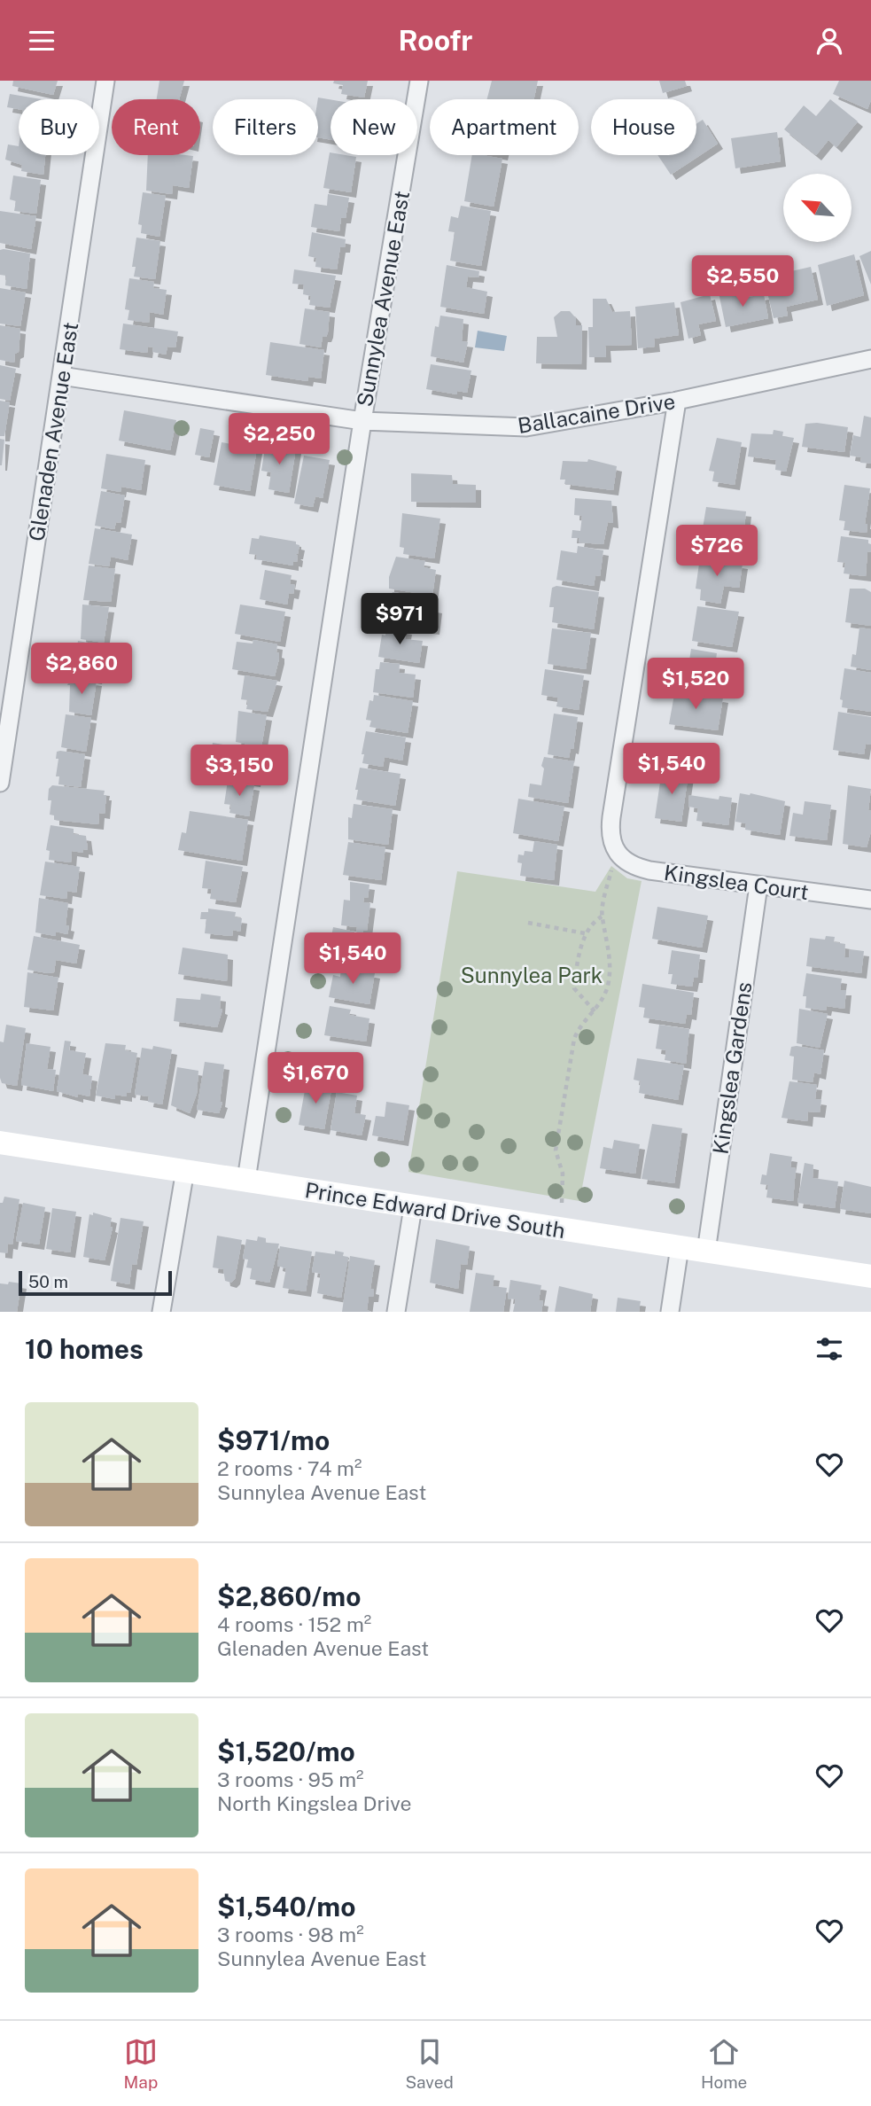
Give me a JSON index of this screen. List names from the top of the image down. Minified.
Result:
{"streets":{"street":["Sunnylea Avenue East","Ballacaine Drive","Glenaden Avenue East","Kingslea Court","Kingslea Gardens","Prince Edward Drive South"]},"crossings":[["Sunnylea Avenue East","Ballacaine Drive"],["Sunnylea Avenue East","Prince Edward Drive South"],["Ballacaine Drive","Glenaden Avenue East"],["Kingslea Court","Kingslea Gardens"],["Kingslea Gardens","Prince Edward Drive South"]],"parks":["Sunnylea Park"],"scale_bar":"50 m","north":"top left","page":{"header":"Roofr","chip":["Buy","Rent","Filters","New","Apartment","House"],"price":["$2,550","$2,250","$726","$971","$2,860","$1,520","$1,540","$3,150","$1,540","$1,670"],"scale":"50 m","heading":"10 homes","list":[{"name":"$971/mo","note":"2 rooms · 74 m² · Sunnylea Avenue East"},{"name":"$2,860/mo","note":"4 rooms · 152 m² · Glenaden Avenue East"},{"name":"$1,520/mo","note":"3 rooms · 95 m² · North Kingslea Drive"},{"name":"$1,540/mo","note":"3 rooms · 98 m² · Sunnylea Avenue East"}],"tabs":["Map","Saved","Home"]}}
